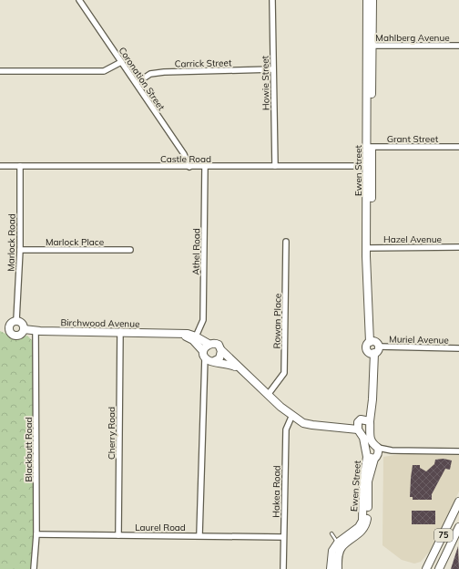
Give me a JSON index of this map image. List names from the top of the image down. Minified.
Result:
{"streets":{"main road":["Ewen Street","Birchwood Avenue","75"],"street":["Mahlberg Avenue","Carrick Street","Coronation Street","Howie Street","Grant Street","Castle Road","Hazel Avenue","Marlock Place","Marlock Road","Athel Road","Rowan Place","Muriel Avenue","Cherry Road","Blackbutt Road","Hakea Road","Laurel Road"]},"crossings":[["Mahlberg Avenue","Ewen Street"],["Carrick Street","Coronation Street"],["Carrick Street","Howie Street"],["Coronation Street","Castle Road"],["Howie Street","Castle Road"],["Grant Street","Ewen Street"],["Castle Road","Ewen Street"],["Castle Road","Marlock Road"],["Castle Road","Athel Road"],["Ewen Street","Hazel Avenue"],["Ewen Street","Birchwood Avenue"],["Ewen Street","Muriel Avenue"],["Marlock Place","Marlock Road"],["Marlock Road","Birchwood Avenue"],["Athel Road","Birchwood Avenue"],["Rowan Place","Birchwood Avenue"],["Birchwood Avenue","Cherry Road"],["Birchwood Avenue","Blackbutt Road"],["Birchwood Avenue","Hakea Road"],["Cherry Road","Laurel Road"],["Blackbutt Road","Laurel Road"],["Hakea Road","Laurel Road"]]}
